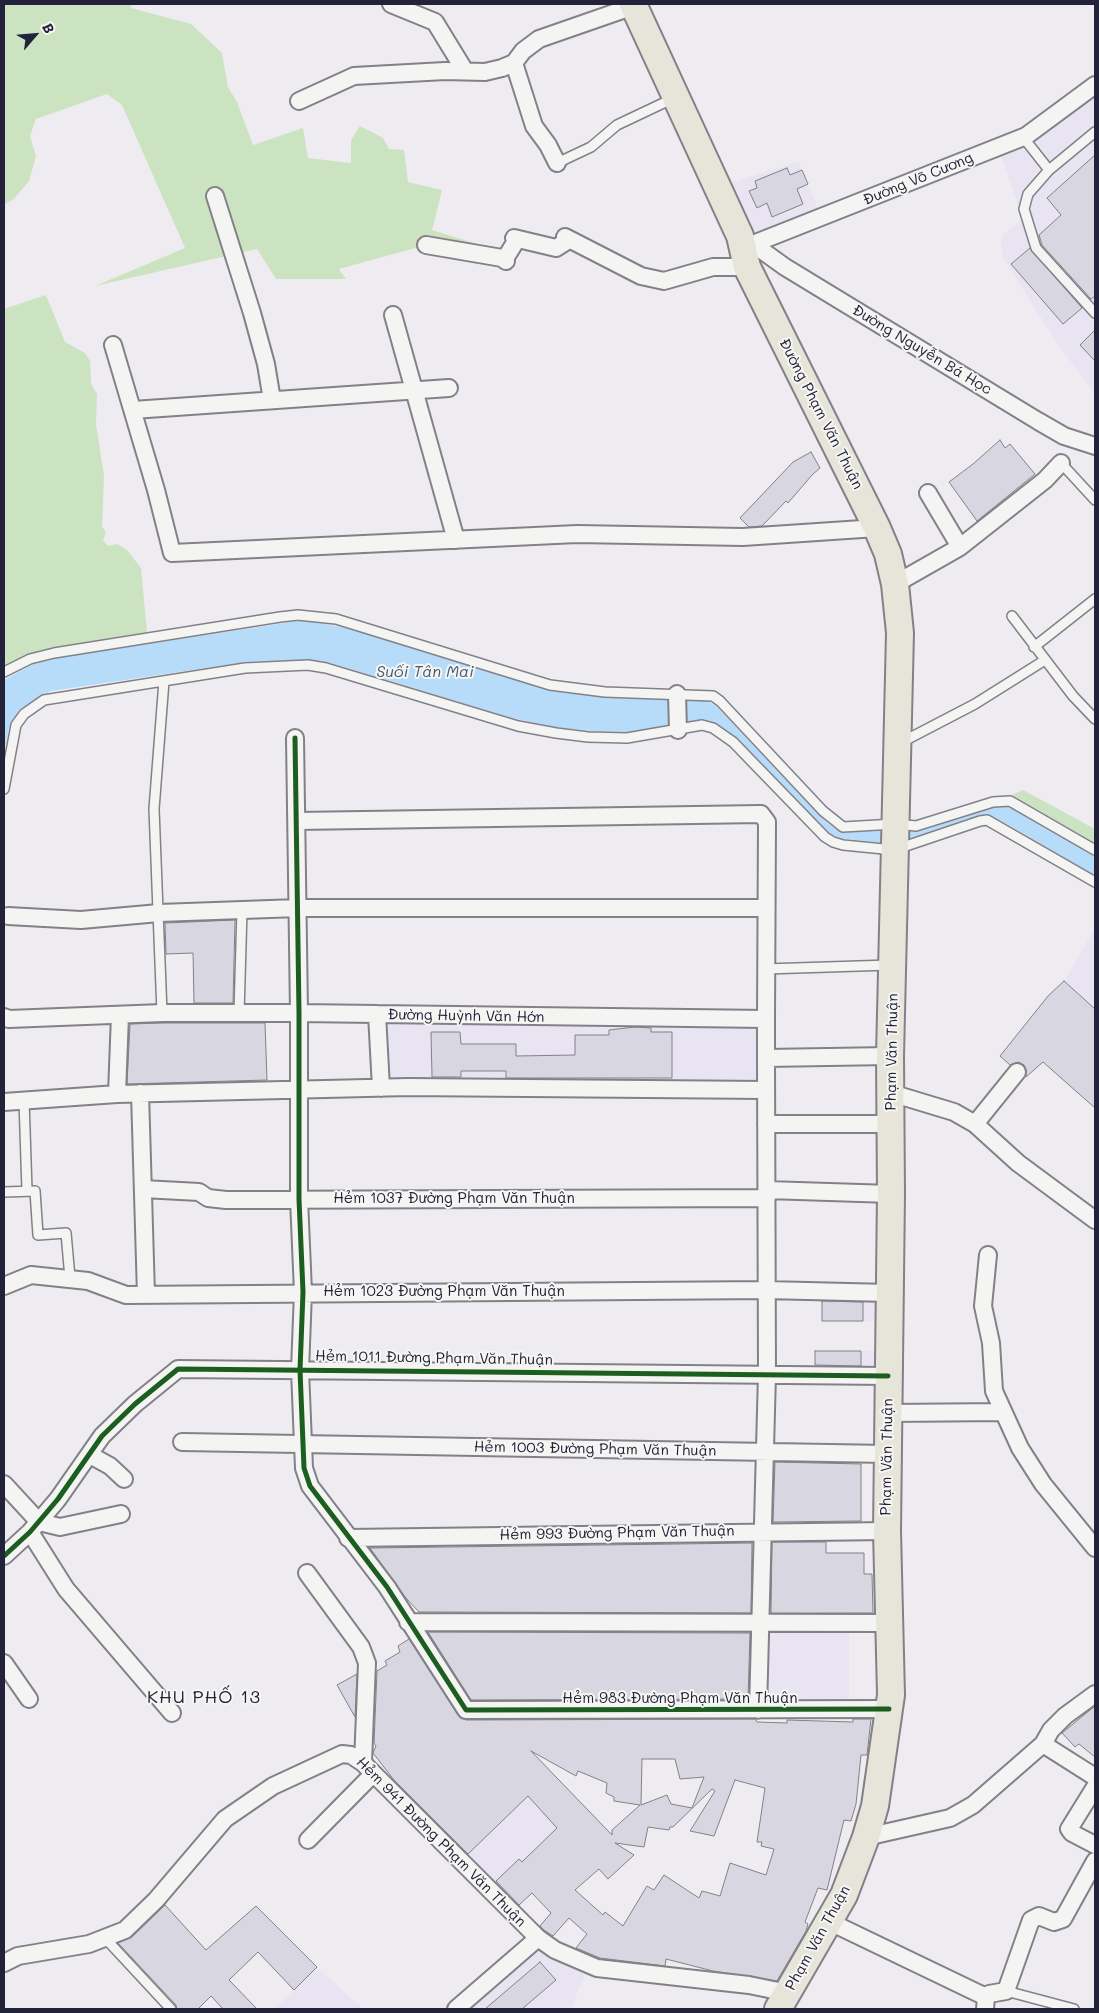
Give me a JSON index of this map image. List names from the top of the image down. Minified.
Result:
{"streets":{"main road":["Đường Phạm Văn Thuận","Phạm Văn Thuận"],"street":["Đường Võ Cương","Đường Nguyễn Bá Học","Đường Huỳnh Văn Hớn","Hẻm 1037 Đường Phạm Văn Thuận","Hẻm 1023 Đường Phạm Văn Thuận","Hẻm 1011 Đường Phạm Văn Thuận","Hẻm 1003 Đường Phạm Văn Thuận","Hẻm 993 Đường Phạm Văn Thuận","Hẻm 983 Đường Phạm Văn Thuận","Hẻm 941 Đường Phạm Văn Thuận"]},"crossings":[["Đường Võ Cương","Đường Nguyễn Bá Học"],["Đường Võ Cương","Đường Phạm Văn Thuận"],["Đường Nguyễn Bá Học","Đường Phạm Văn Thuận"],["Đường Phạm Văn Thuận","Phạm Văn Thuận"],["Phạm Văn Thuận","Hẻm 1037 Đường Phạm Văn Thuận"],["Phạm Văn Thuận","Hẻm 1023 Đường Phạm Văn Thuận"],["Phạm Văn Thuận","Hẻm 1011 Đường Phạm Văn Thuận"],["Phạm Văn Thuận","Hẻm 1003 Đường Phạm Văn Thuận"],["Phạm Văn Thuận","Hẻm 993 Đường Phạm Văn Thuận"],["Phạm Văn Thuận","Hẻm 983 Đường Phạm Văn Thuận"],["Phạm Văn Thuận","Hẻm 941 Đường Phạm Văn Thuận"]],"districts":["KHU PHỐ 13"],"water":["Suối Tân Mai"],"north":"top right"}
